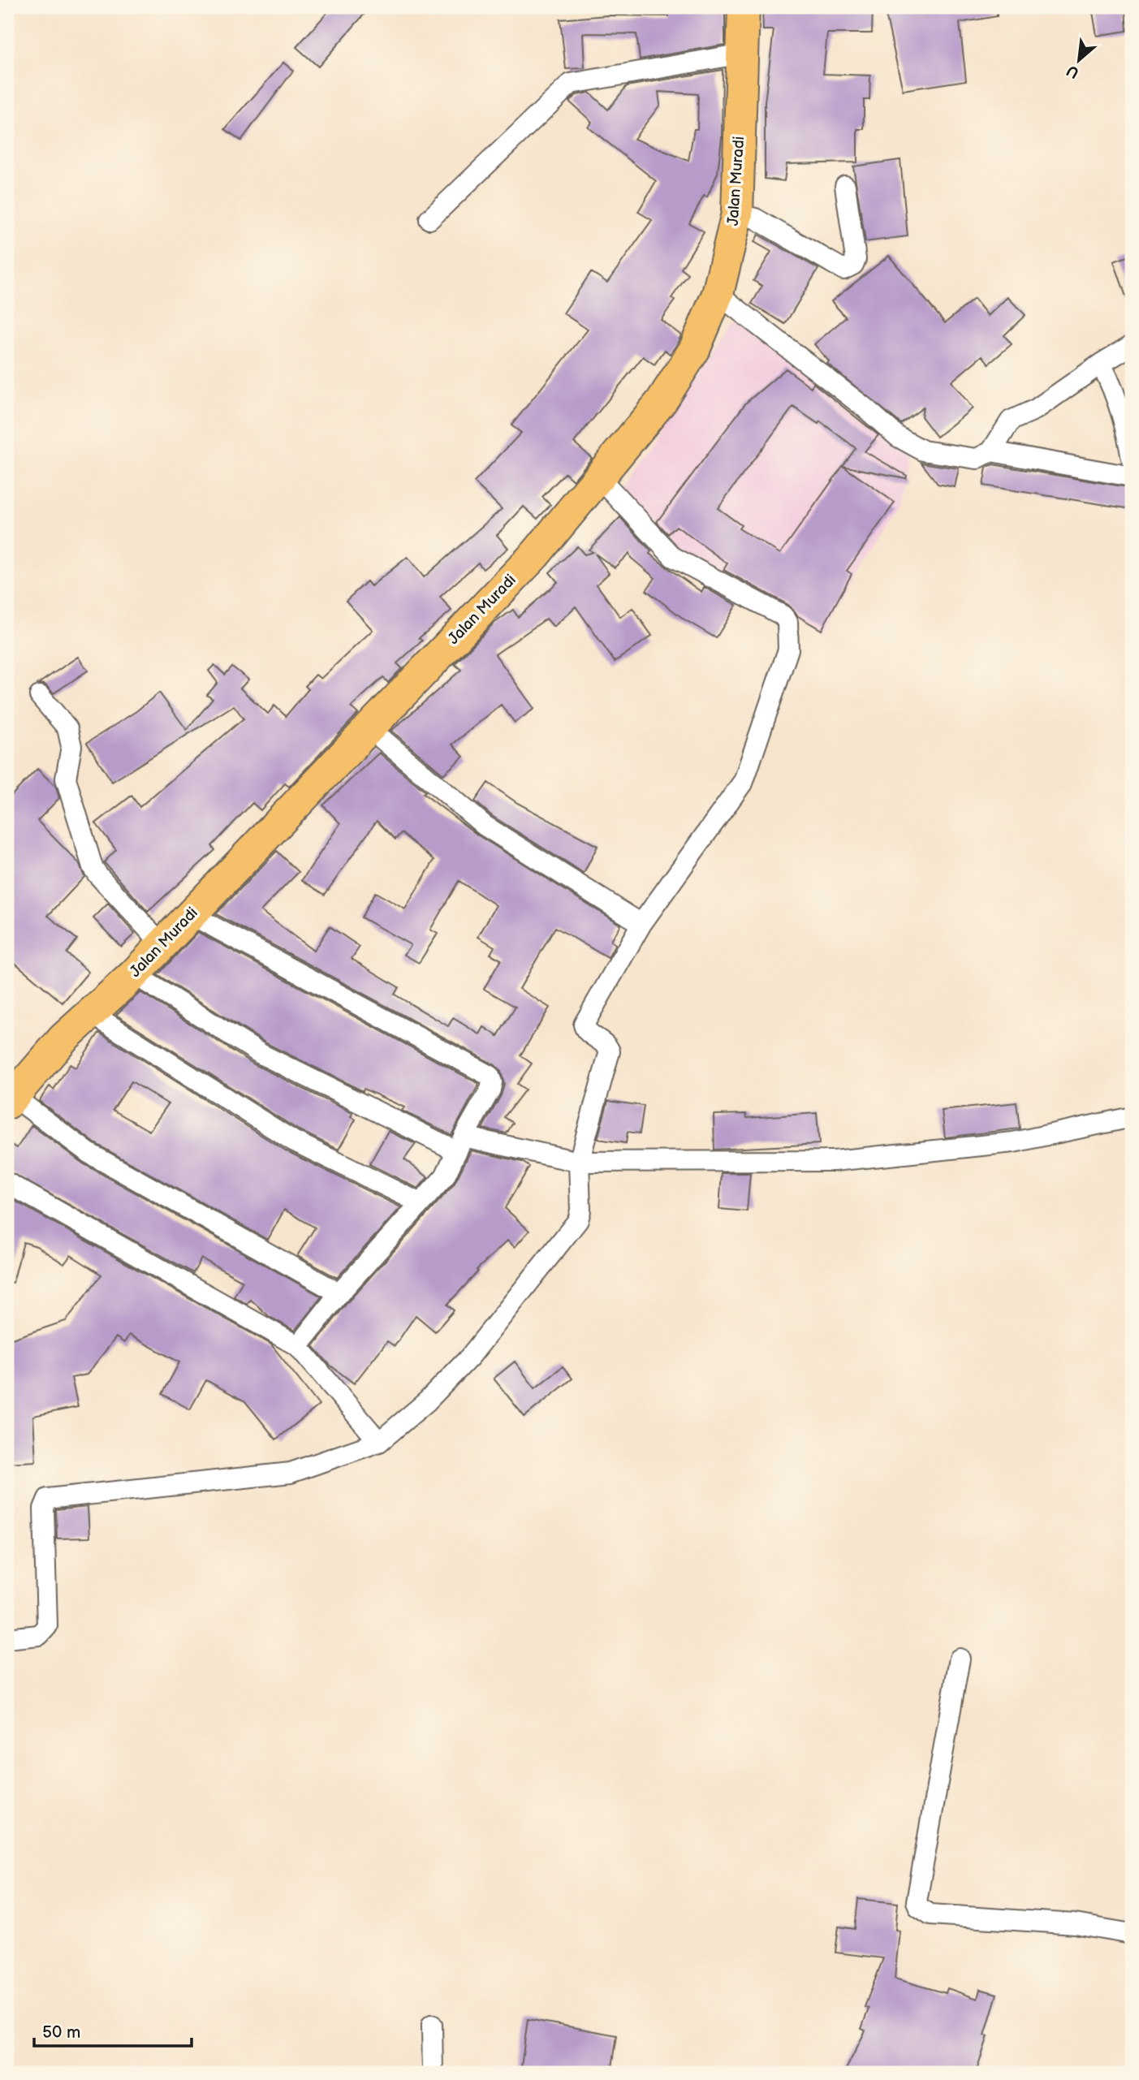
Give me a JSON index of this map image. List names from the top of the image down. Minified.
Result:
{"streets":{"highway":["Jalan Muradi"]},"scale_bar":"50 m","north":"bottom left"}
